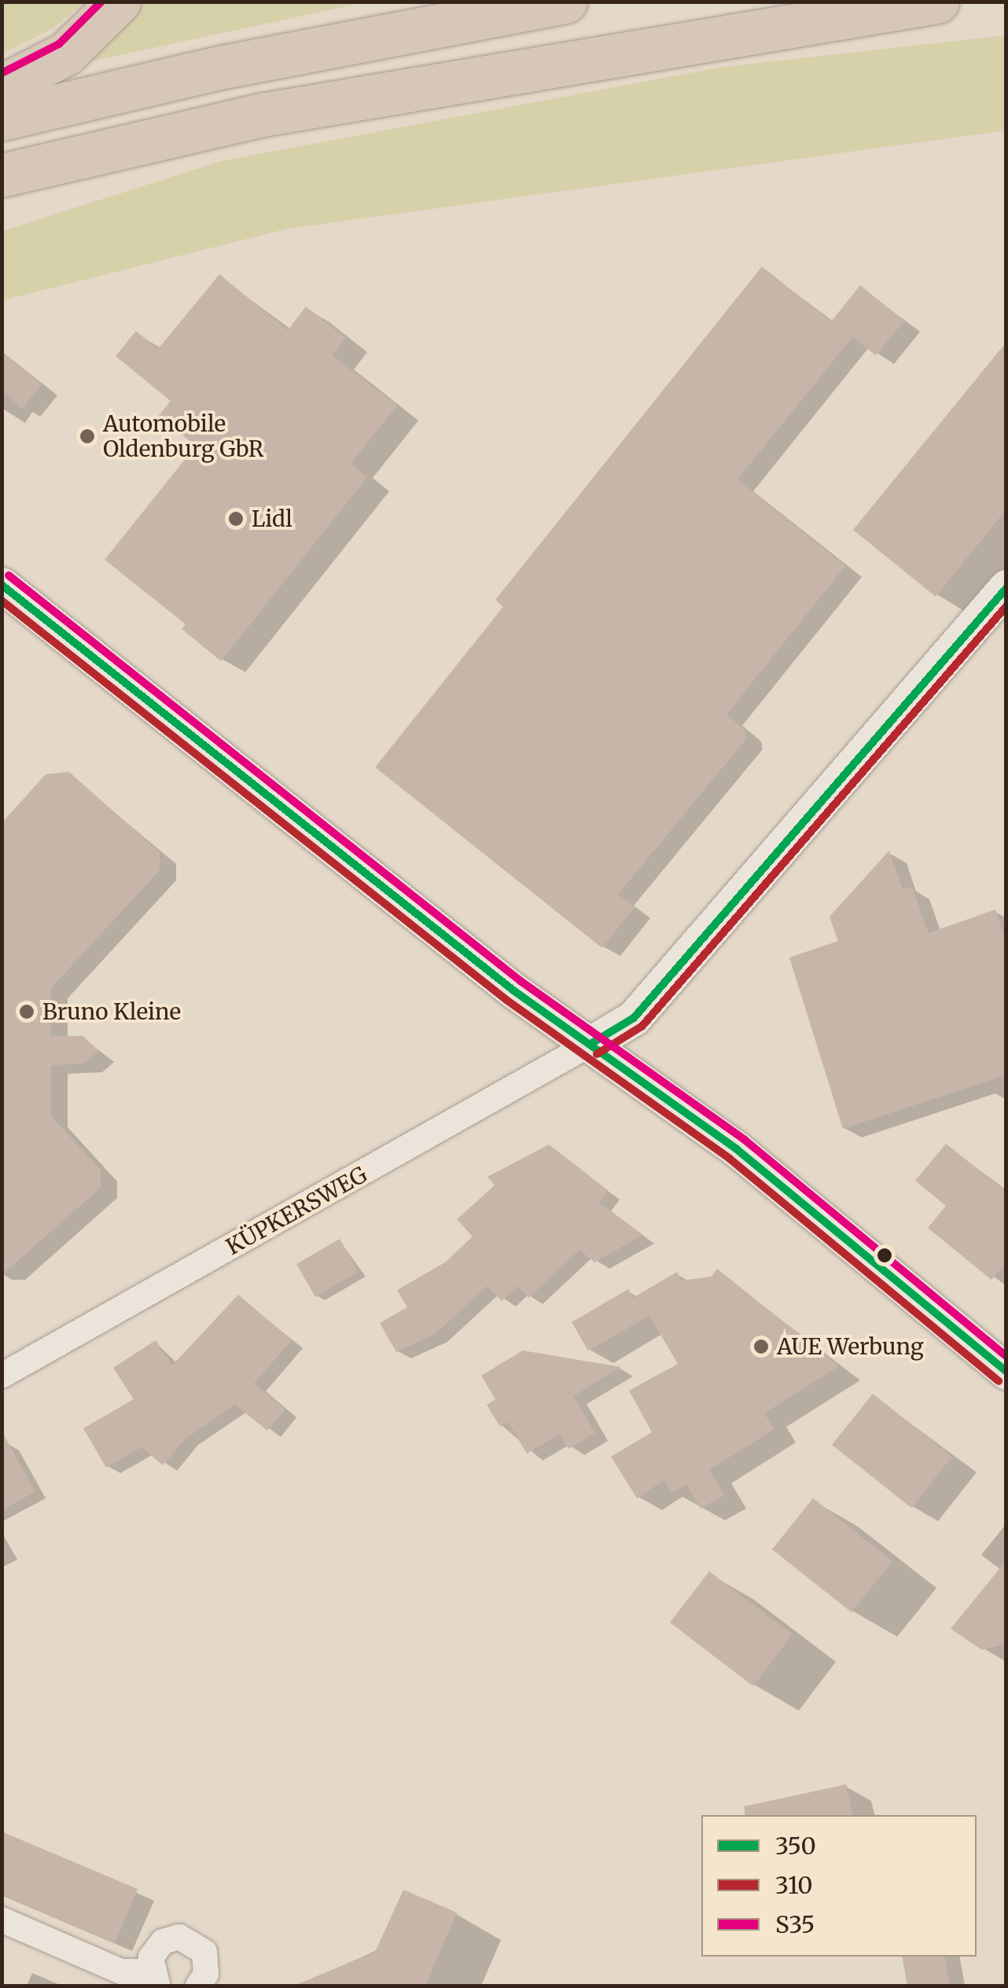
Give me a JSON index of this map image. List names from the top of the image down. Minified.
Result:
{"streets":{"street":["KÜPKERSWEG"]},"places":["Automobile Oldenburg GbR","Lidl","Bruno Kleine","AUE Werbung"],"lines":["transit line S35","transit line 350","transit line 310"],"legend":["350","310","S35"]}
